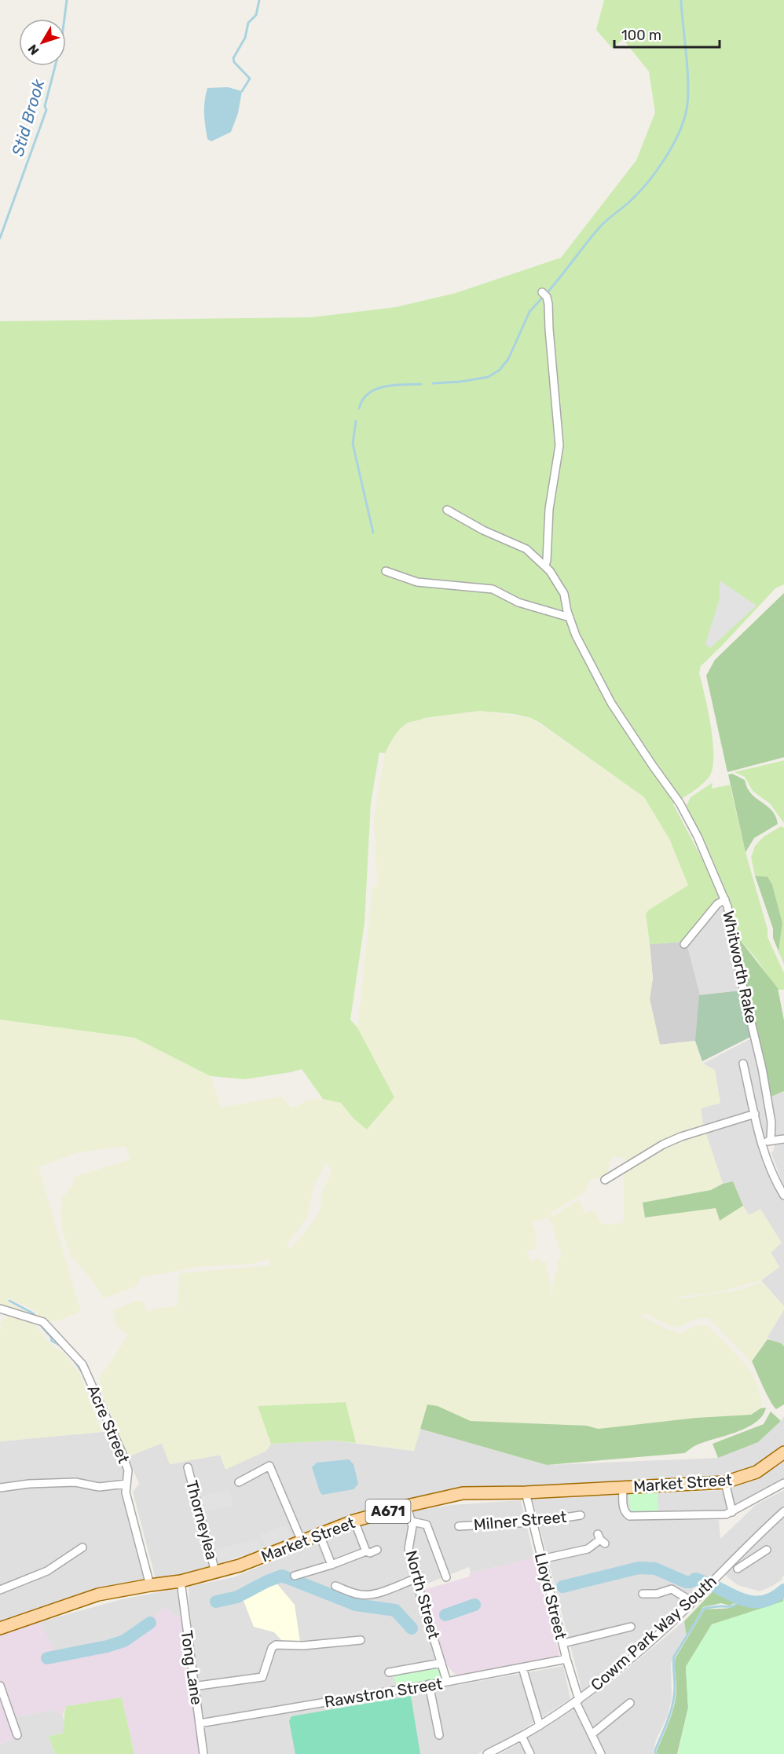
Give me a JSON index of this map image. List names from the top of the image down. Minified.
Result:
{"streets":{"main road":["Market Street","A671"],"street":["Whitworth Rake","Acre Street","Thorneylea","Milner Street","North Street","Lloyd Street","Cowm Park Way South","Tong Lane","Rawstron Street"]},"crossings":[["Acre Street","Market Street"],["Market Street","Thorneylea"],["Market Street","North Street"],["Market Street","Lloyd Street"],["Market Street","Tong Lane"],["Milner Street","Lloyd Street"],["North Street","Rawstron Street"],["Lloyd Street","Cowm Park Way South"],["Lloyd Street","Rawstron Street"],["Tong Lane","Rawstron Street"]],"water":["Stid Brook"],"scale_bar":"100 m","north":"bottom left"}
